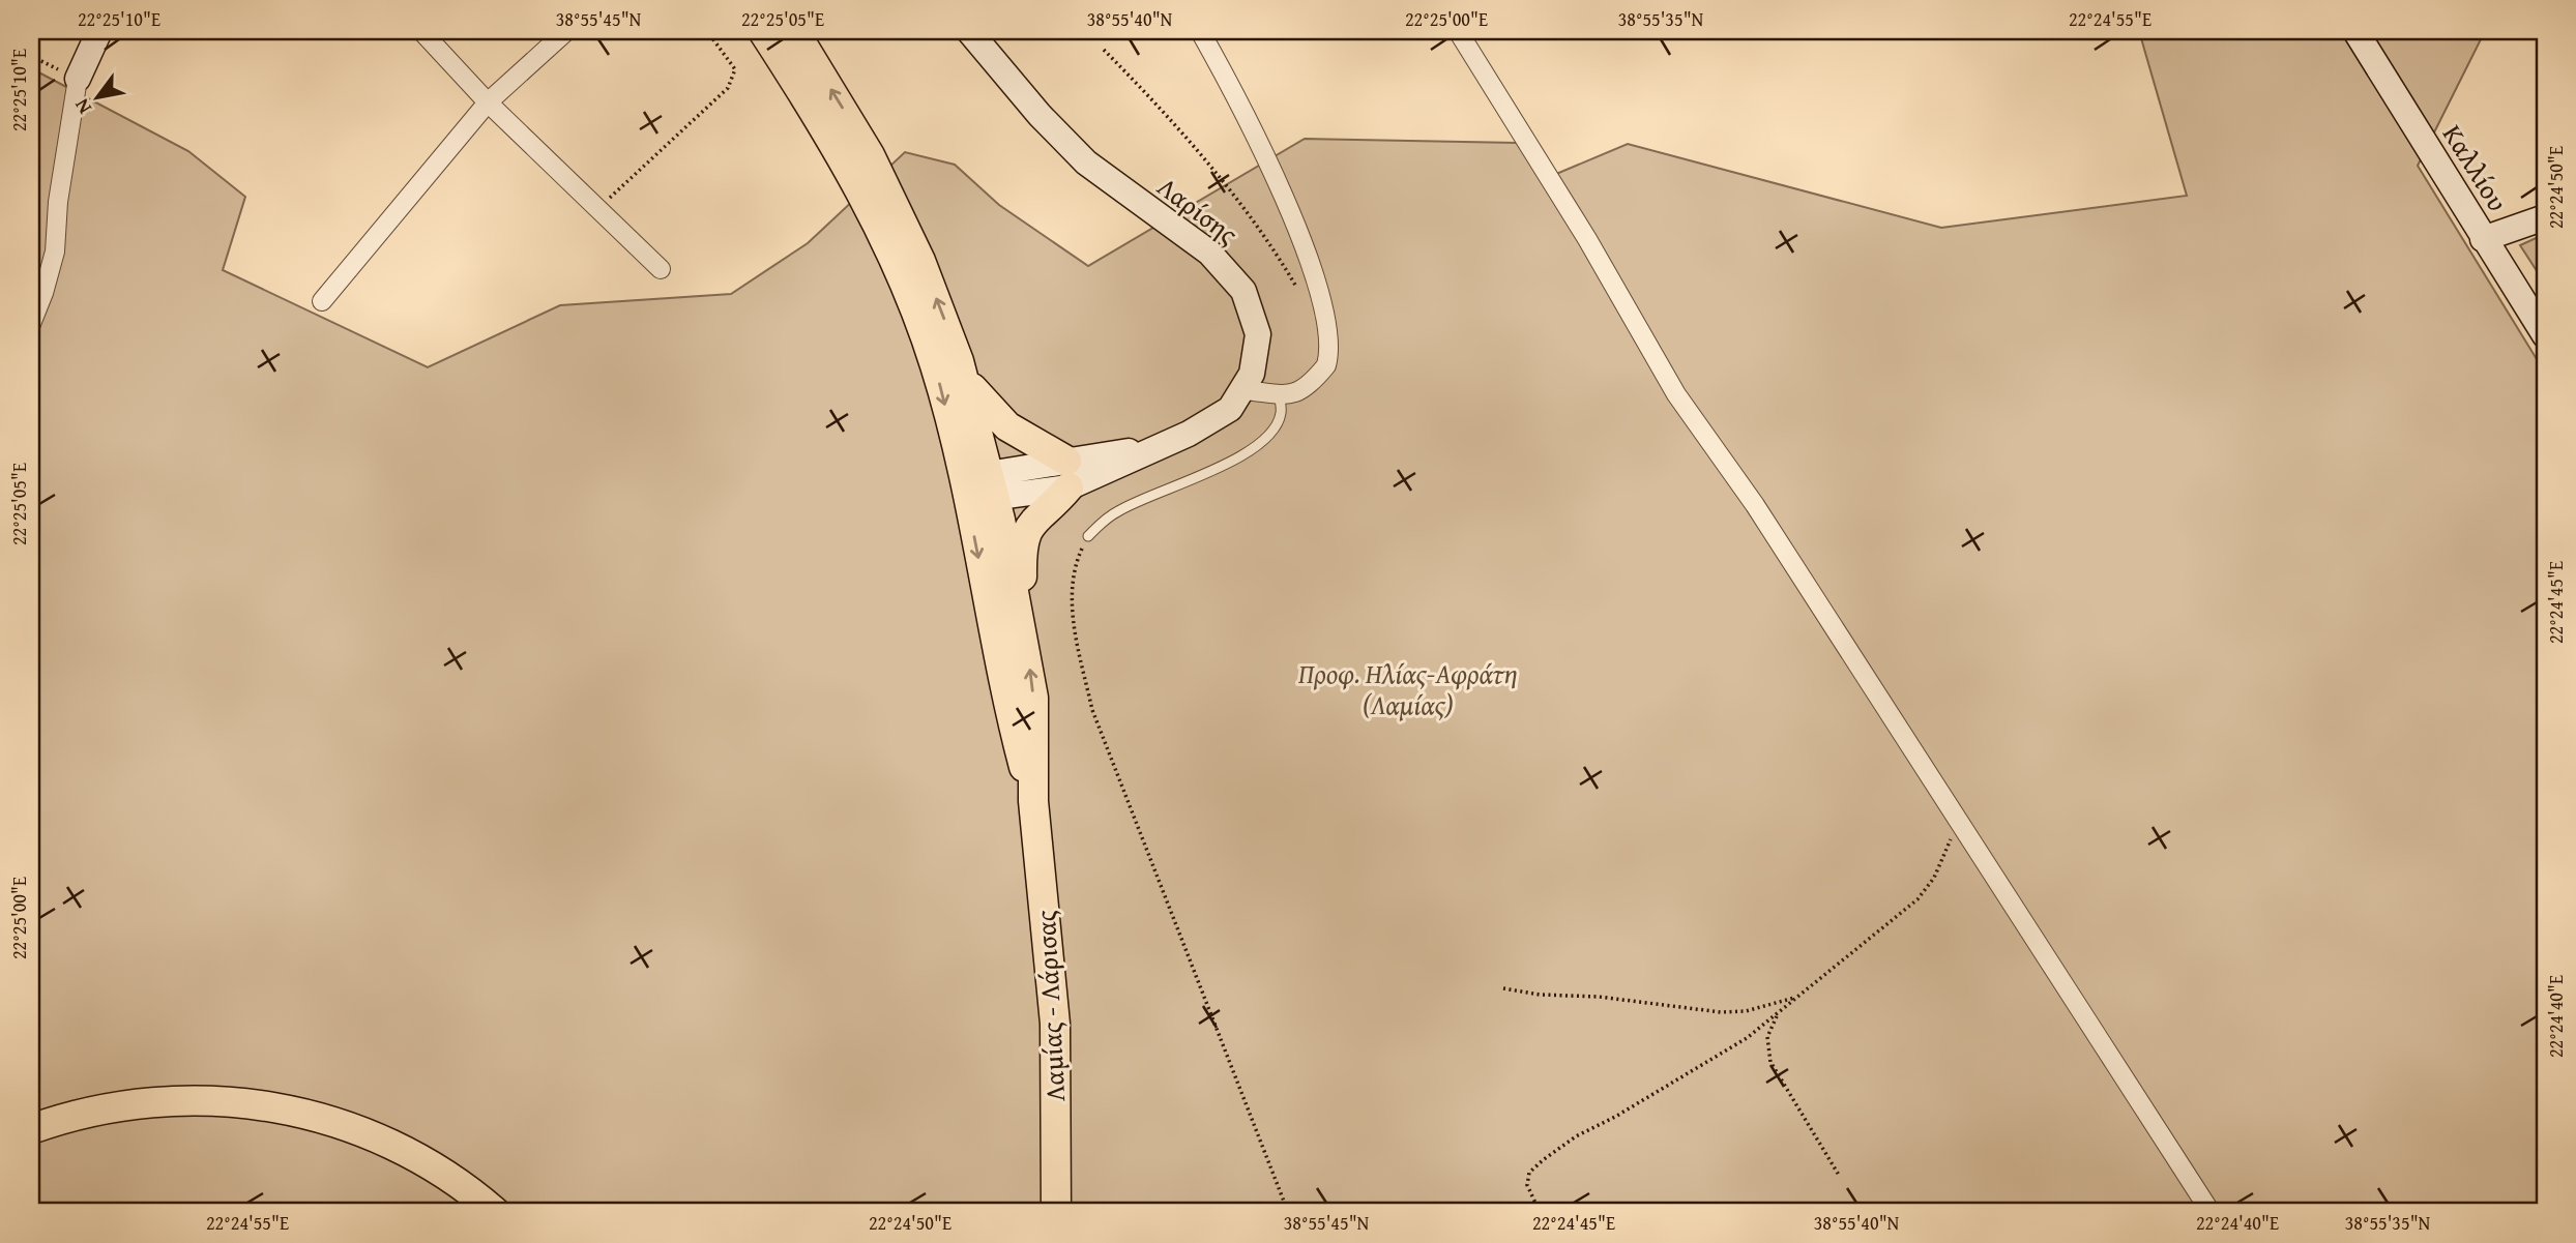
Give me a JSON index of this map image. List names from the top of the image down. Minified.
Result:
{"streets":{"main road":["Καλλίου","Λαρίσης","Λαμίας - Λάρισας"]},"crossings":[["Λαρίσης","Λαμίας - Λάρισας"]],"parks":["Προφ. Ηλίας-Αφράτη (Λαμίας)"],"north":"bottom left","coordinates":["22°25'10\"E","38°55'45\"N","22°25'05\"E","38°55'40\"N","22°25'00\"E","38°55'35\"N","22°24'55\"E","22°24'50\"E","22°24'45\"E","22°24'40\"E"]}
